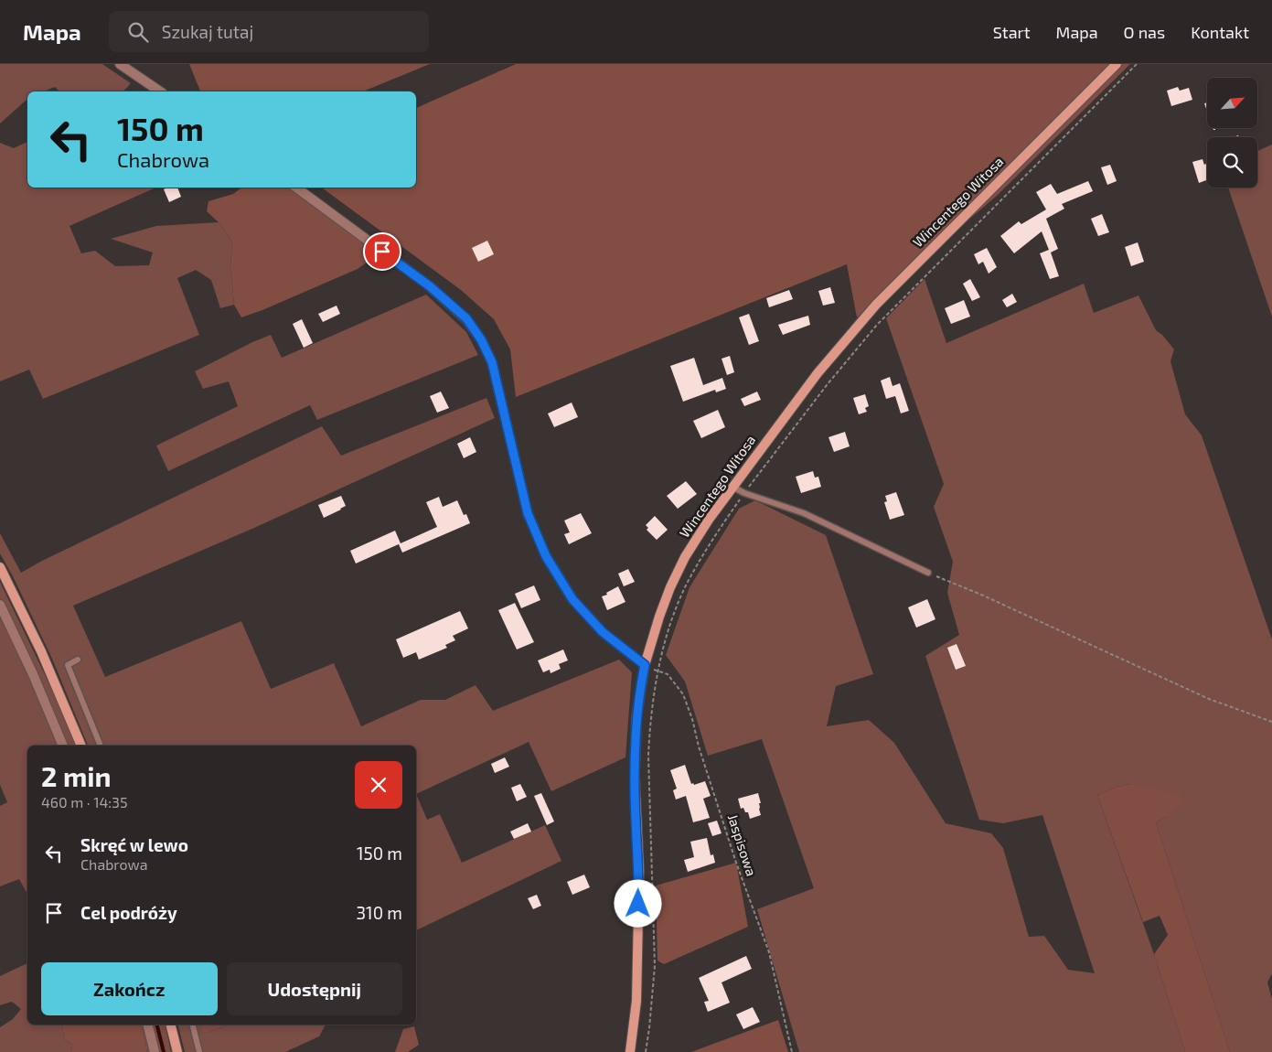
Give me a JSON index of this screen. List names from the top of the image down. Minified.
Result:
{"streets":{"main road":["Wincentego Witosa"],"path":["Jaspisowa"]},"crossings":[["Wincentego Witosa","Jaspisowa"]],"north":"top right","page":{"header":"Mapa","search":"Szukaj tutaj","nav":["Start","Mapa","O nas","Kontakt"],"turn":["150 m","Chabrowa"],"heading":["2 min","460 m · 14:35"],"list":[{"name":"Skręć w lewo","note":"Chabrowa","value":"150 m"},{"name":"Cel podróży","value":"310 m"}],"buttons":["Zakończ","Udostępnij"]}}
